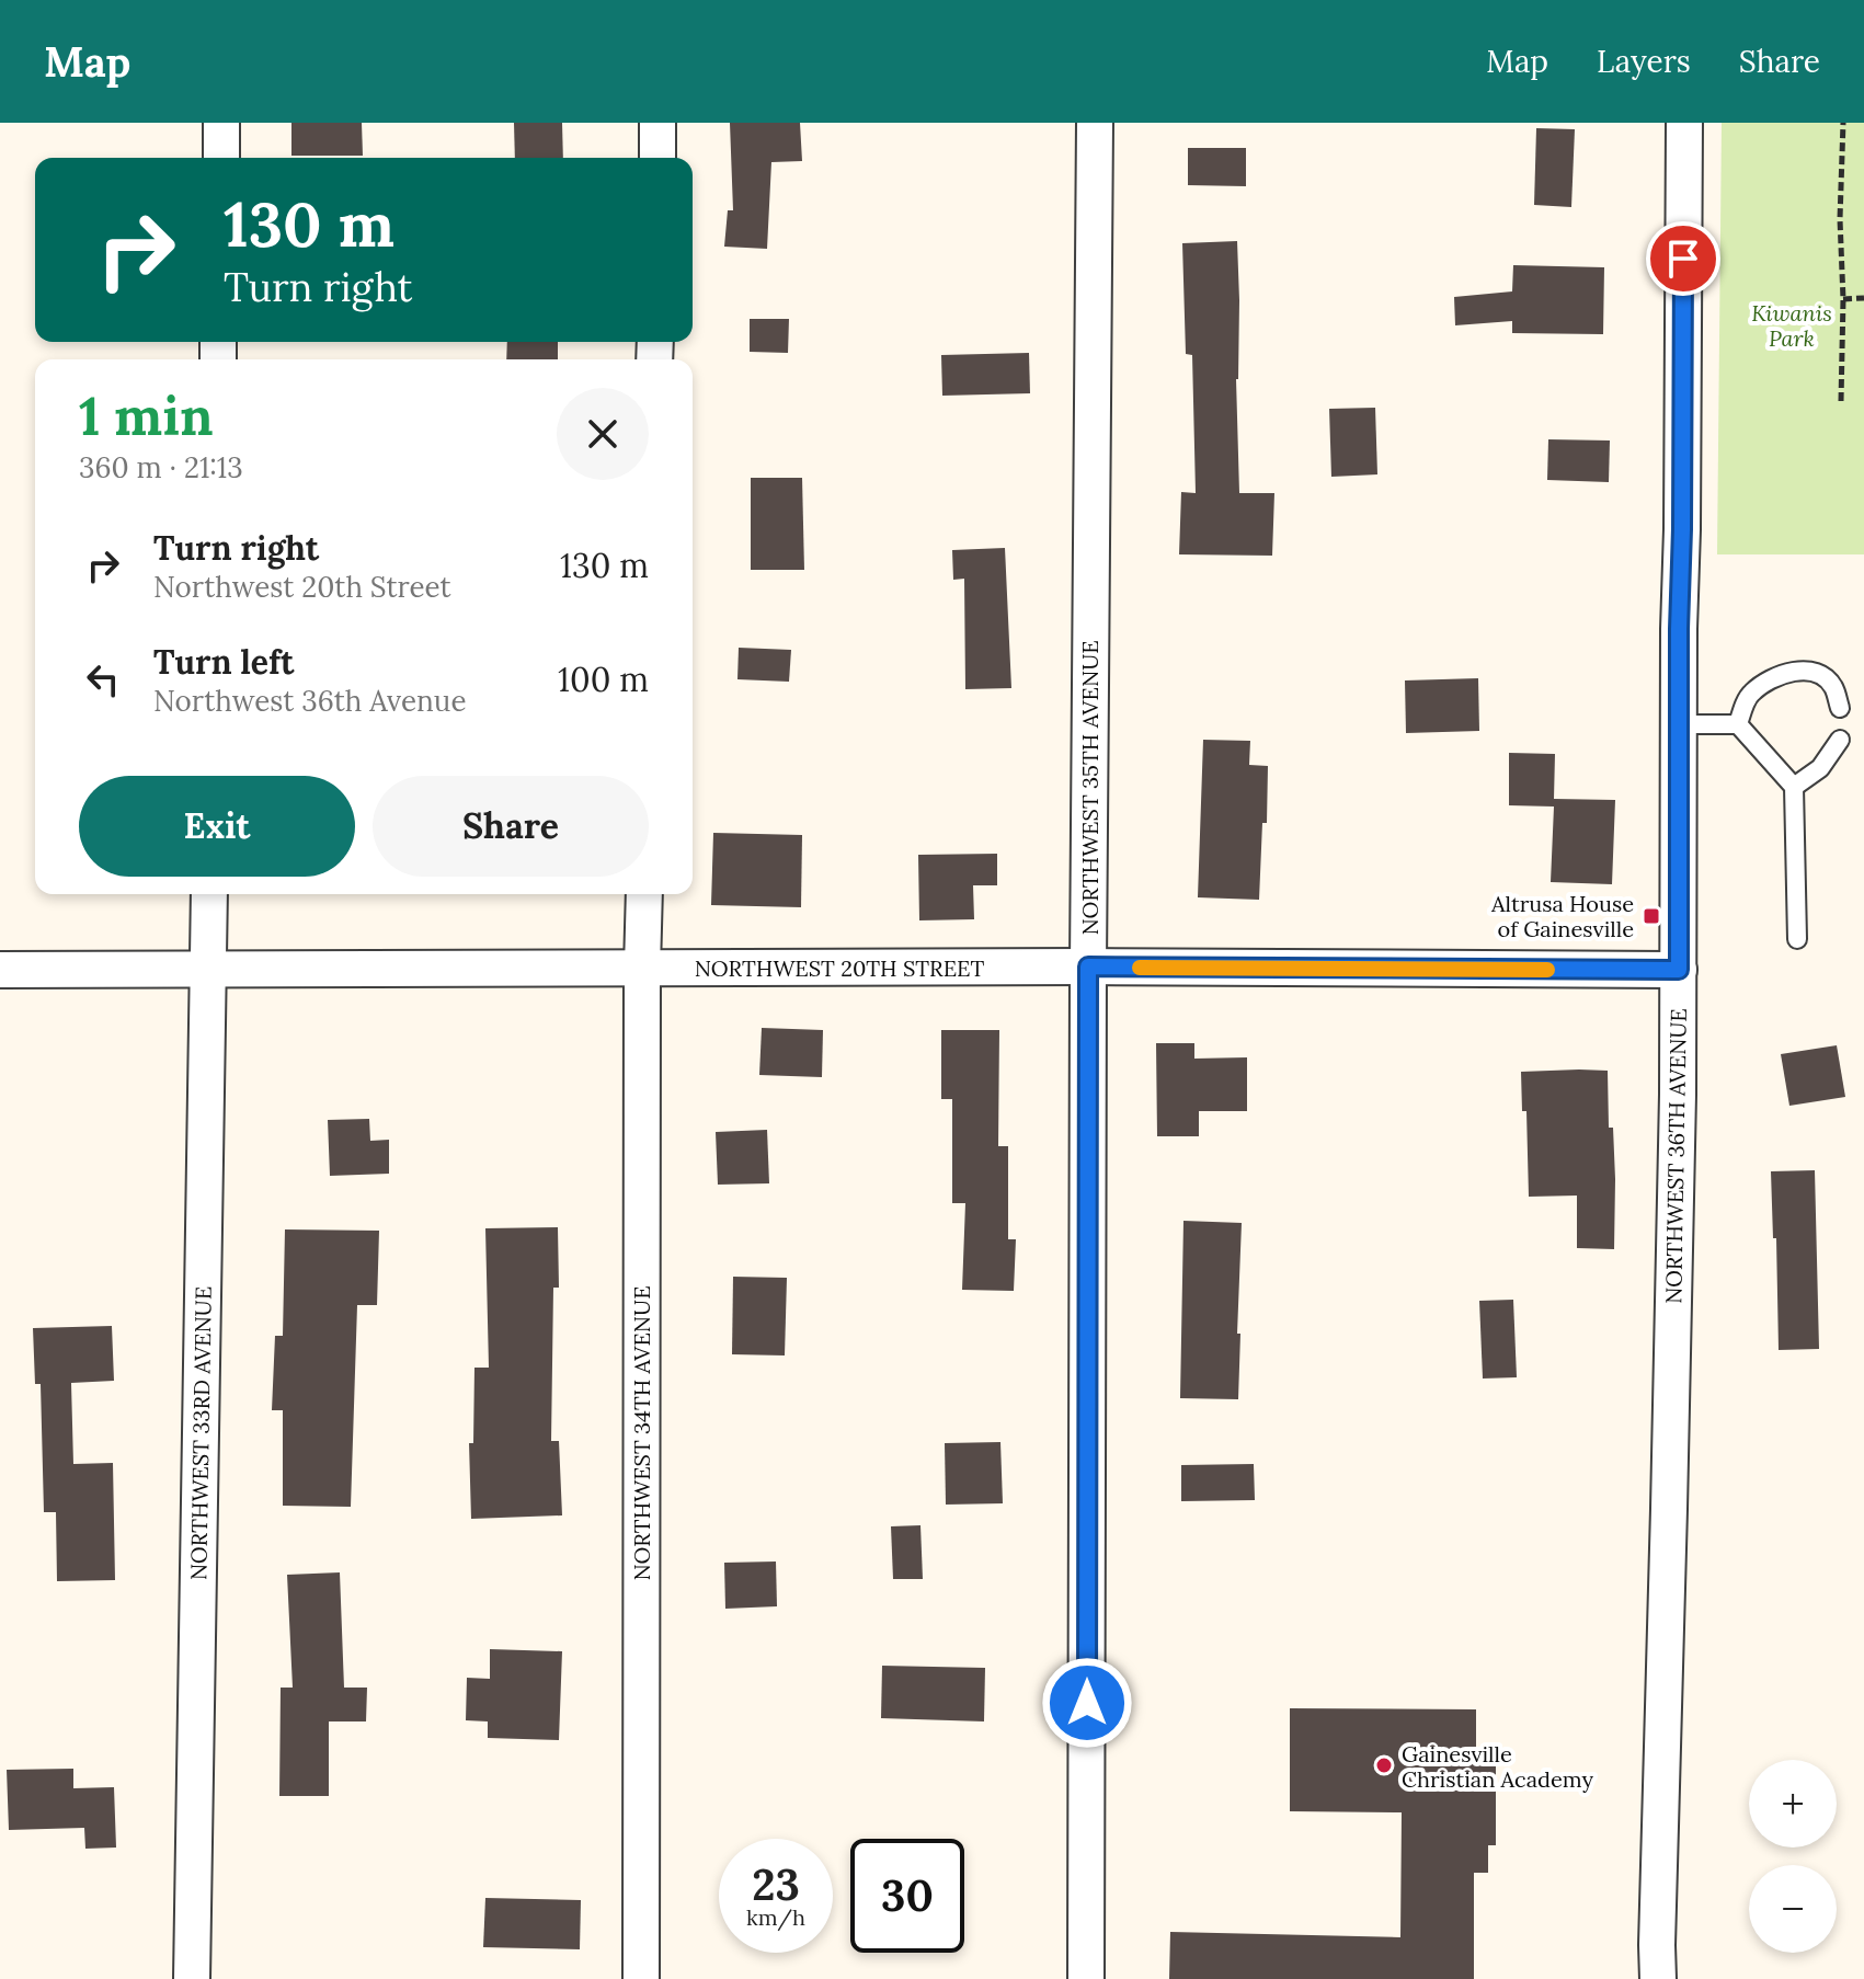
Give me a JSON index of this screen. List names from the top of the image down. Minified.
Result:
{"streets":{"street":["NORTHWEST 35TH AVENUE","NORTHWEST 20TH STREET","NORTHWEST 36TH AVENUE","NORTHWEST 33RD AVENUE","NORTHWEST 34TH AVENUE"]},"crossings":[["NORTHWEST 35TH AVENUE","NORTHWEST 20TH STREET"],["NORTHWEST 20TH STREET","NORTHWEST 36TH AVENUE"],["NORTHWEST 20TH STREET","NORTHWEST 33RD AVENUE"],["NORTHWEST 20TH STREET","NORTHWEST 34TH AVENUE"]],"parks":["Kiwanis Park"],"places":{"transit":["Altrusa House of Gainesville"],"other":["Gainesville Christian Academy"]},"page":{"header":"Map","nav":["Map","Layers","Share"],"turn":["130 m","Turn right"],"heading":["1 min","360 m · 21:13"],"list":[{"name":"Turn right","note":"Northwest 20th Street","value":"130 m"},{"name":"Turn left","note":"Northwest 36th Avenue","value":"100 m"}],"buttons":["Exit","Share"],"map_buttons":["+","−"],"speed":"23 km/h","limit":"30"}}
